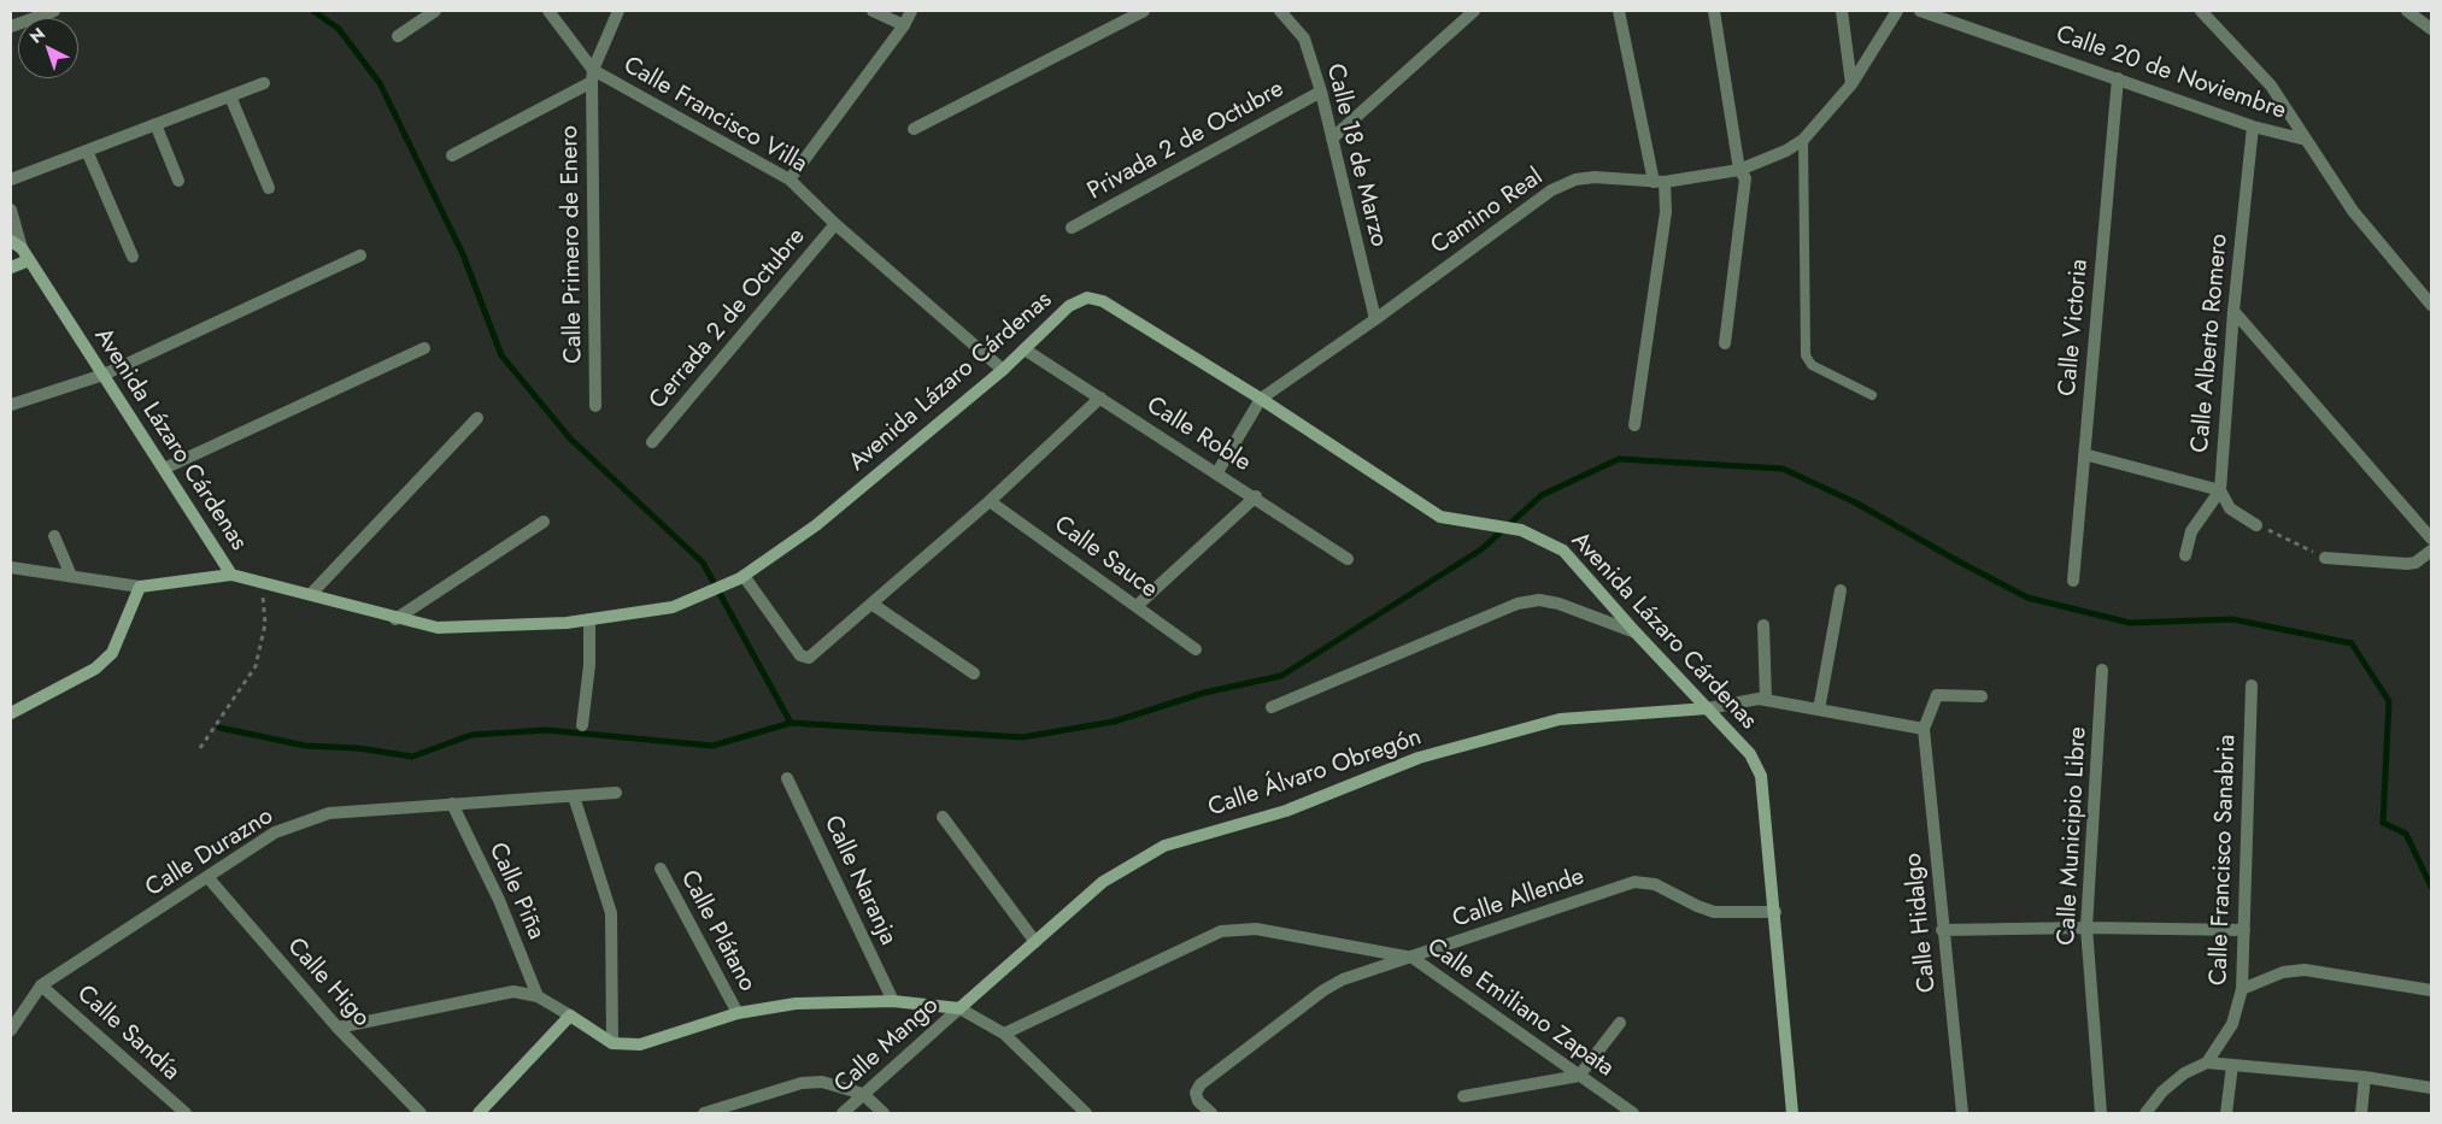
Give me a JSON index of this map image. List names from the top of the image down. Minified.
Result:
{"streets":{"street":["Calle 20 de Noviembre","Calle Francisco Villa","Privada 2 de Octubre","Calle 18 de Marzo","Camino Real","Calle Primero de Enero","Cerrada 2 de Octubre","Calle Victoria","Calle Alberto Romero","Avenida Lázaro Cárdenas","Calle Roble","Calle Sauce","Calle Álvaro Obregón","Calle Municipio Libre","Calle Durazno","Calle Francisco Sanabria","Calle Naranja","Calle Piña","Calle Allende","Calle Hidalgo","Calle Plátano","Calle Higo","Calle Emiliano Zapata","Calle Sandía","Calle Mango"]},"crossings":[["Calle 20 de Noviembre","Calle Victoria"],["Calle 20 de Noviembre","Calle Alberto Romero"],["Calle Francisco Villa","Calle Primero de Enero"],["Calle Francisco Villa","Cerrada 2 de Octubre"],["Calle Francisco Villa","Avenida Lázaro Cárdenas"],["Privada 2 de Octubre","Calle 18 de Marzo"],["Calle 18 de Marzo","Camino Real"],["Camino Real","Avenida Lázaro Cárdenas"],["Camino Real","Calle Roble"],["Avenida Lázaro Cárdenas","Calle Roble"],["Avenida Lázaro Cárdenas","Calle Álvaro Obregón"],["Avenida Lázaro Cárdenas","Calle Allende"],["Calle Álvaro Obregón","Calle Hidalgo"],["Calle Álvaro Obregón","Calle Mango"],["Calle Durazno","Calle Piña"],["Calle Durazno","Calle Higo"],["Calle Durazno","Calle Sandía"],["Calle Allende","Calle Emiliano Zapata"]],"north":"top left"}
